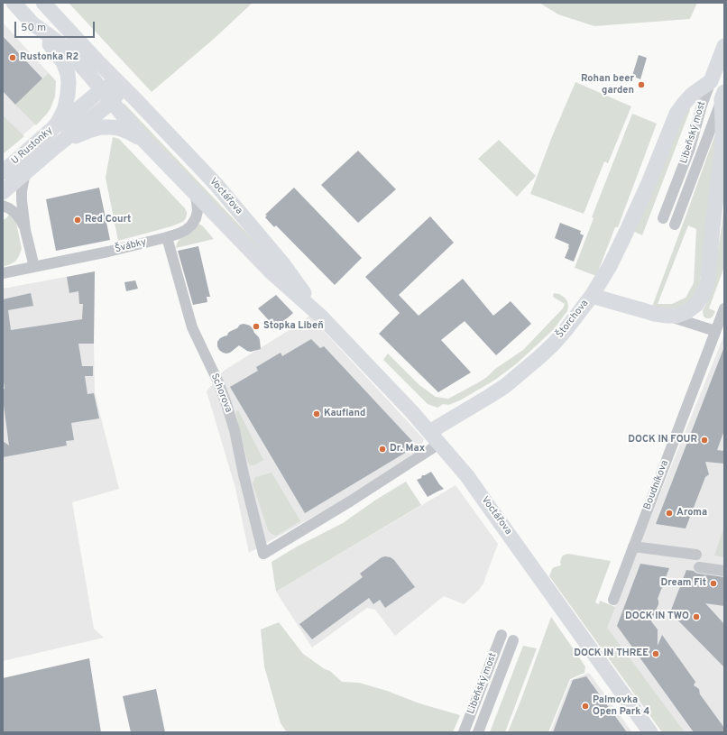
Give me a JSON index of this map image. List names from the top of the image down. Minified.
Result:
{"streets":{"main road":["Libeňský most","U Rustonky","Voctářova","Štorchova"],"street":["Švábky","Schorova","Boudníkova"]},"crossings":[["U Rustonky","Voctářova"],["Voctářova","Švábky"],["Voctářova","Štorchova"],["Voctářova","Schorova"],["Švábky","Schorova"],["Štorchova","Schorova"],["Štorchova","Boudníkova"]],"places":["Rustonka R2","Rohan beer garden","Red Court","Stopka Libeň","Kaufland","DOCK IN FOUR","Dr. Max","Aroma","Dream Fit","DOCK IN TWO","DOCK IN THREE","Palmovka Open Park 4"],"scale_bar":"50 m"}
